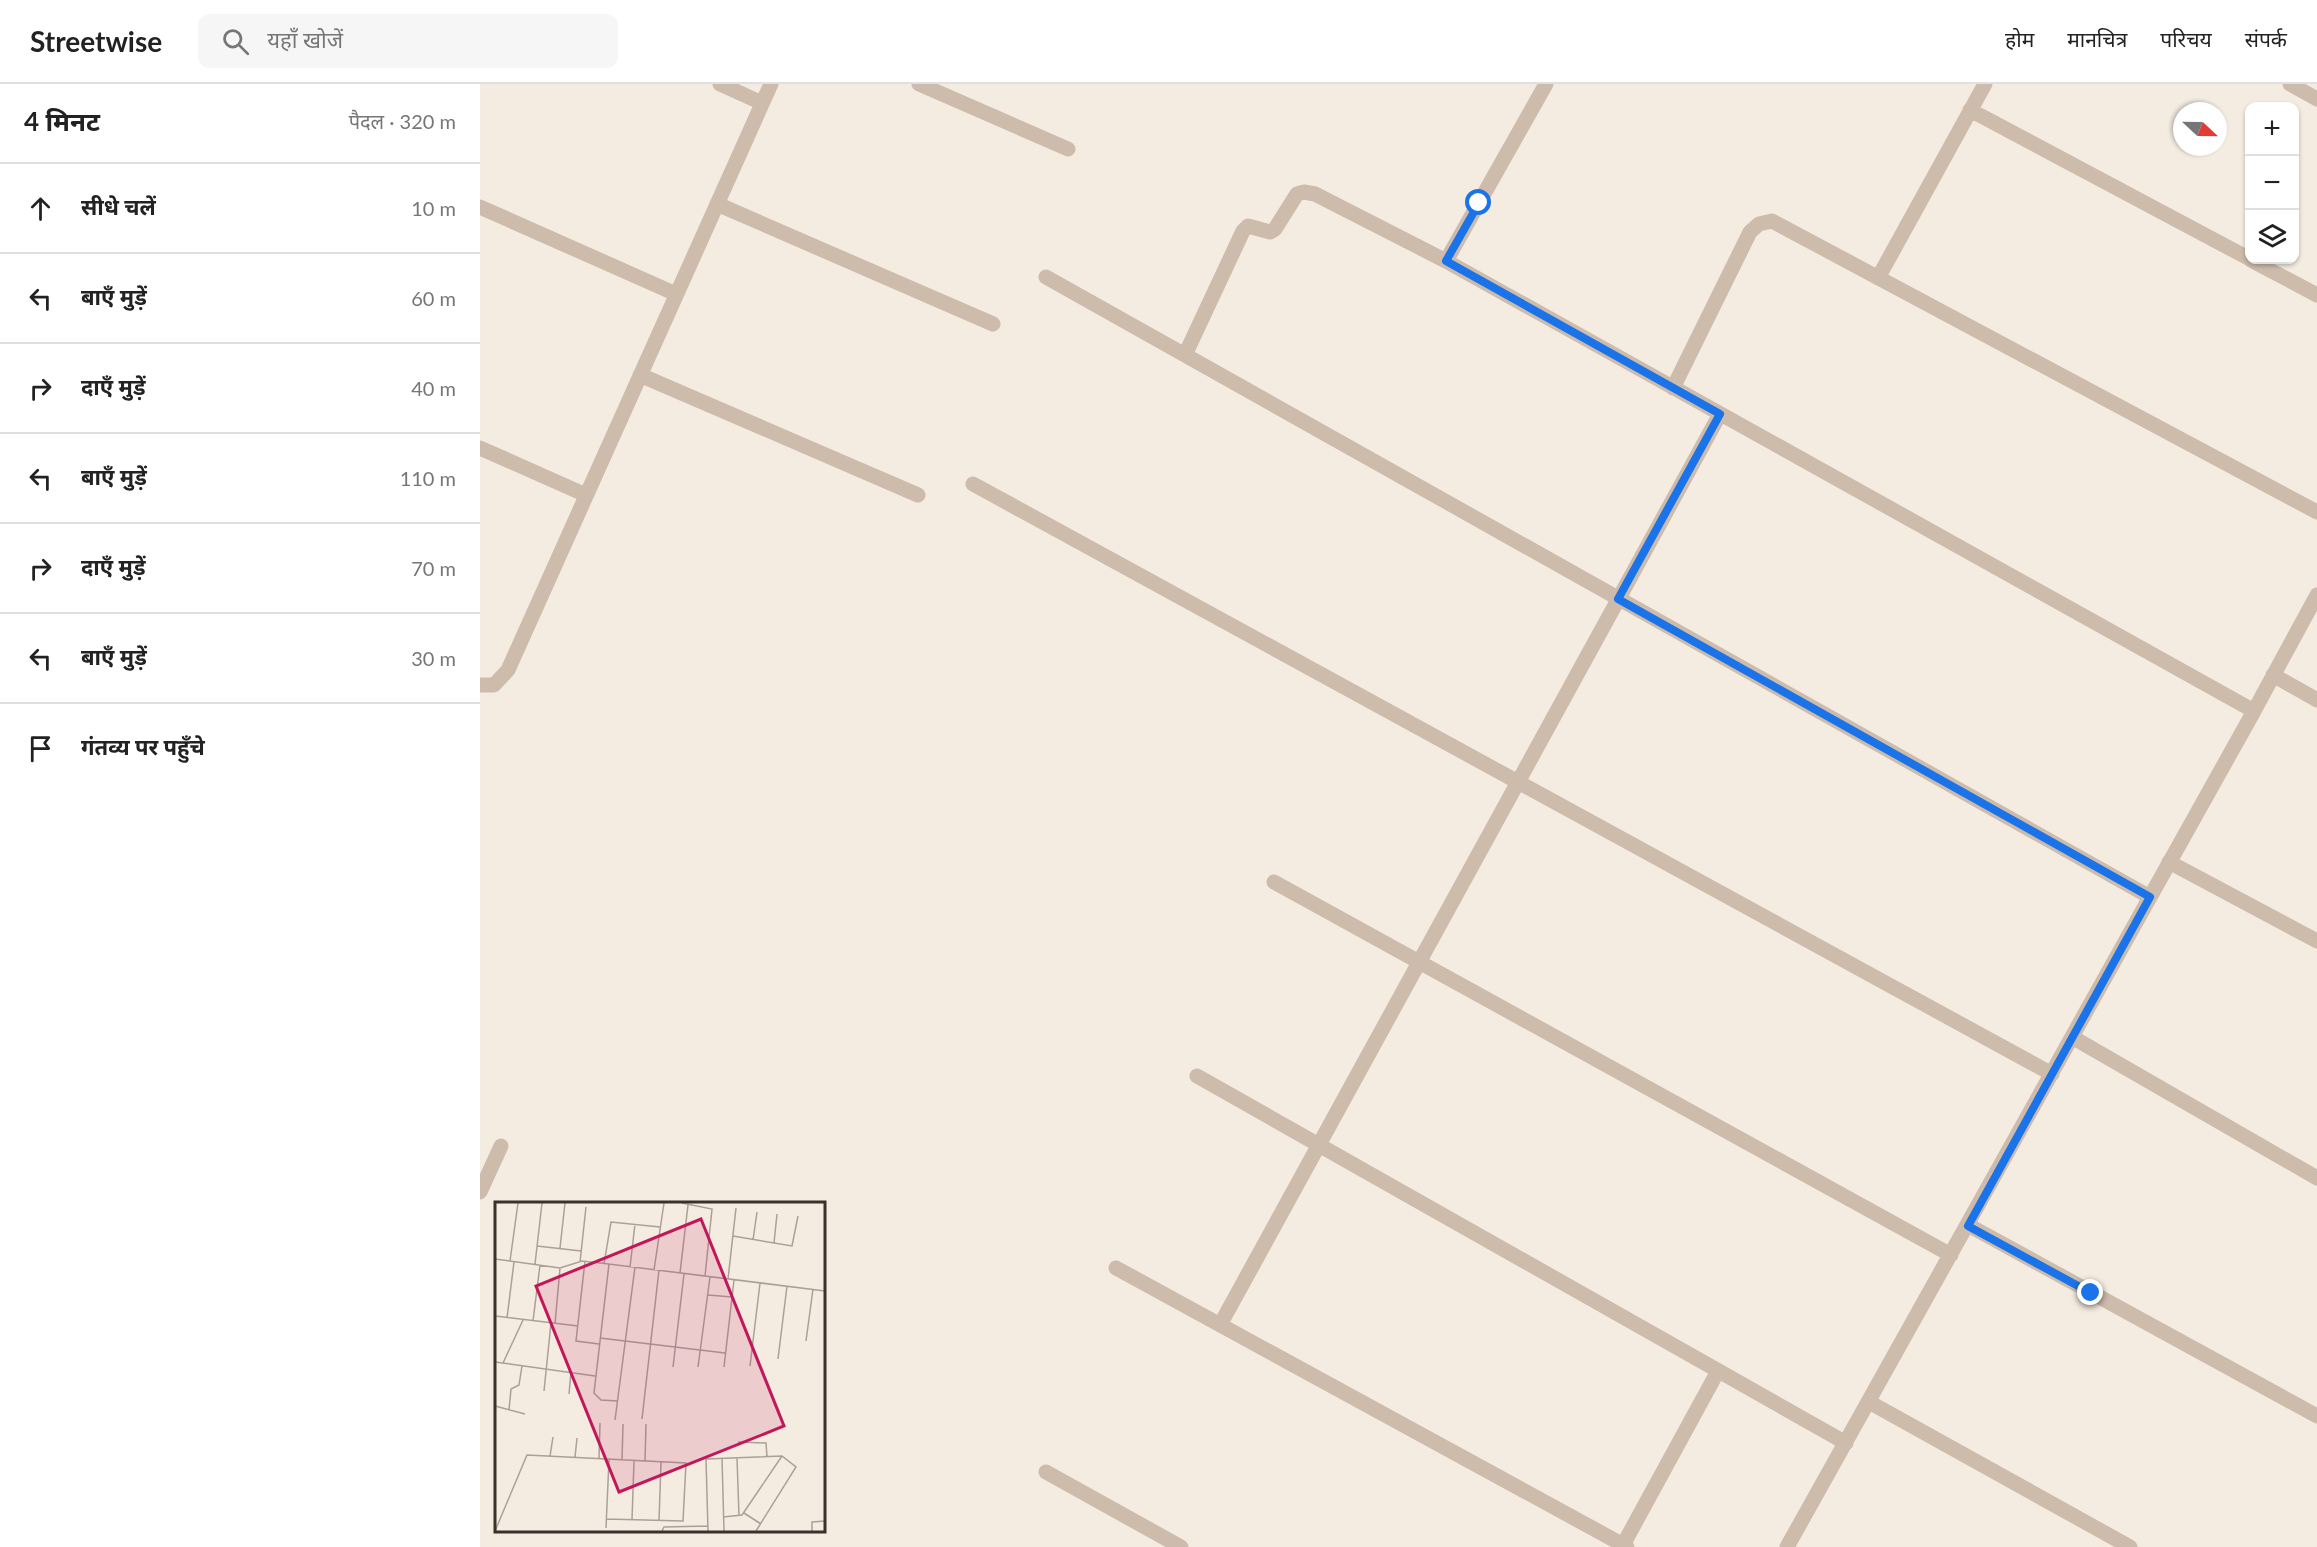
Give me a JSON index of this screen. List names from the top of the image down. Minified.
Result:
{"north":"right","page":{"header":"Streetwise","search":"यहाँ खोजें","nav":["होम","मानचित्र","परिचय","संपर्क"],"heading":["4 मिनट","पैदल · 320 m"],"map_buttons":["+","−"],"list":[["सीधे चलें","10 m"],["बाएँ मुड़ें","60 m"],["दाएँ मुड़ें","40 m"],["बाएँ मुड़ें","110 m"],["दाएँ मुड़ें","70 m"],["बाएँ मुड़ें","30 m"],"गंतव्य पर पहुँचे"]}}
